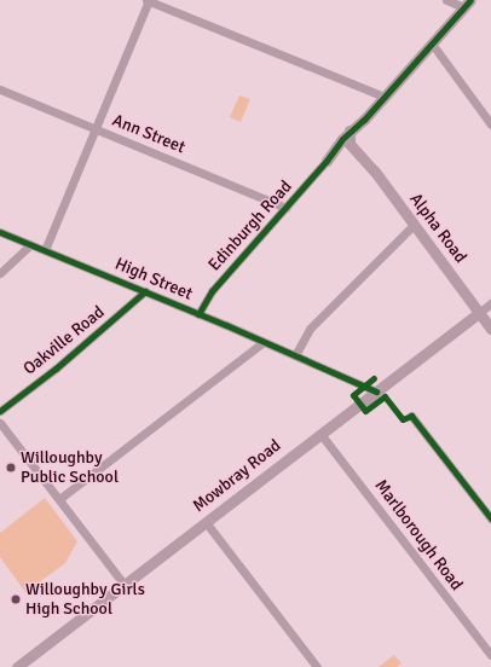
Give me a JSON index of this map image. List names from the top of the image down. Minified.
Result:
{"streets":{"main road":["Alpha Road","Mowbray Road"],"street":["Ann Street","Edinburgh Road","High Street","Oakville Road","Marlborough Road"]},"crossings":[["Ann Street","Edinburgh Road"],["Edinburgh Road","High Street"],["Alpha Road","Mowbray Road"],["High Street","Oakville Road"],["High Street","Mowbray Road"],["Mowbray Road","Marlborough Road"]],"places":["Willoughby Public School","Willoughby Girls High School"]}
